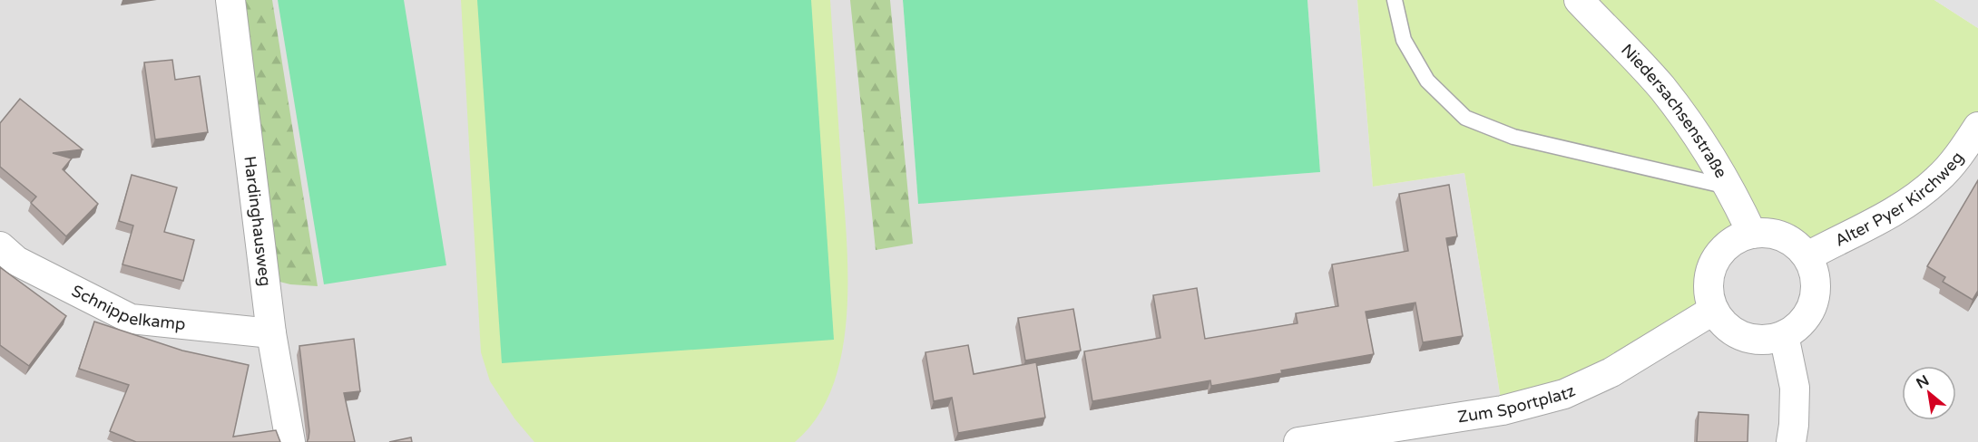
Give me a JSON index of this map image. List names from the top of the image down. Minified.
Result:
{"streets":{"street":["Niedersachsenstraße","Alter Pyer Kirchweg","Hardinghausweg","Schnippelkamp","Zum Sportplatz"]},"crossings":[["Niedersachsenstraße","Alter Pyer Kirchweg"],["Niedersachsenstraße","Zum Sportplatz"],["Alter Pyer Kirchweg","Zum Sportplatz"],["Hardinghausweg","Schnippelkamp"]],"north":"top left"}
